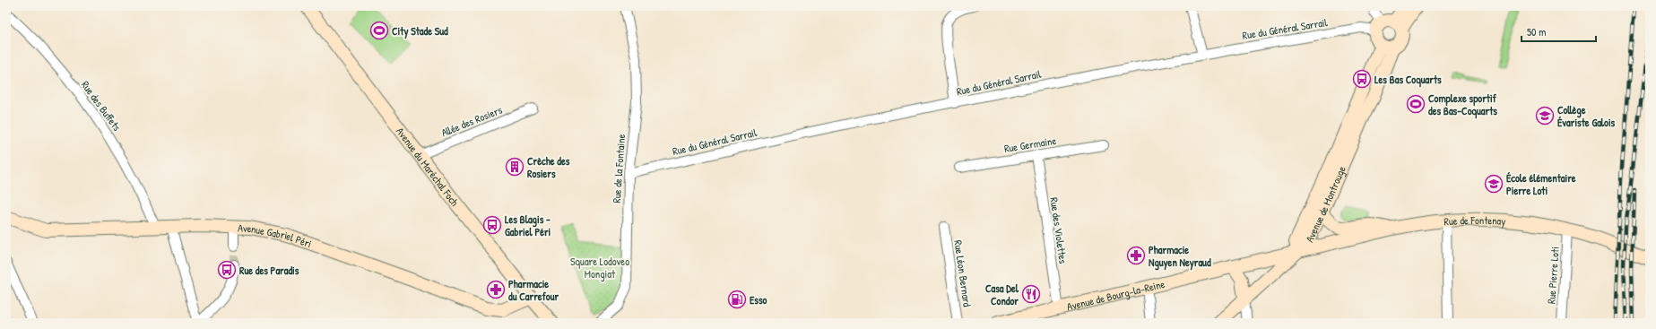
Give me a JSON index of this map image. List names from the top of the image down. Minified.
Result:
{"streets":{"street":["Rue du Général Sarrail","Rue des Buffets","Allée des Rosiers","Rue Germaine","Avenue du Maréchal Foch","Rue de la Fontaine","Avenue de Montrouge","Rue de Fontenay","Rue des Violettes","Avenue Gabriel Péri","Rue Léon Bernard","Rue Pierre Loti","Avenue de Bourg-la-Reine"]},"crossings":[["Rue du Général Sarrail","Rue de la Fontaine"],["Rue du Général Sarrail","Avenue de Montrouge"],["Rue des Buffets","Avenue Gabriel Péri"],["Allée des Rosiers","Avenue du Maréchal Foch"],["Rue Germaine","Rue des Violettes"],["Avenue du Maréchal Foch","Avenue Gabriel Péri"],["Avenue de Montrouge","Rue de Fontenay"],["Avenue de Montrouge","Avenue de Bourg-la-Reine"],["Rue de Fontenay","Rue Pierre Loti"],["Rue de Fontenay","Avenue de Bourg-la-Reine"],["Rue des Violettes","Avenue de Bourg-la-Reine"]],"parks":["Square Lodoveo Mongiat"],"places":{"sports":["City Stade Sud","Complexe sportif des Bas-Coquarts"],"bus stop":["Les Bas Coquarts","Les Blagis - Gabriel Péri","Rue des Paradis"],"school or university":["Collège Évariste Galois","École élémentaire Pierre Loti"],"building":["Crèche des Rosiers"],"pharmacy":["Pharmacie Nguyen Neyraud","Pharmacie du Carrefour"],"restaurant":["Casa Del Condor"],"fuel station":["Esso"]},"scale_bar":"50 m"}
